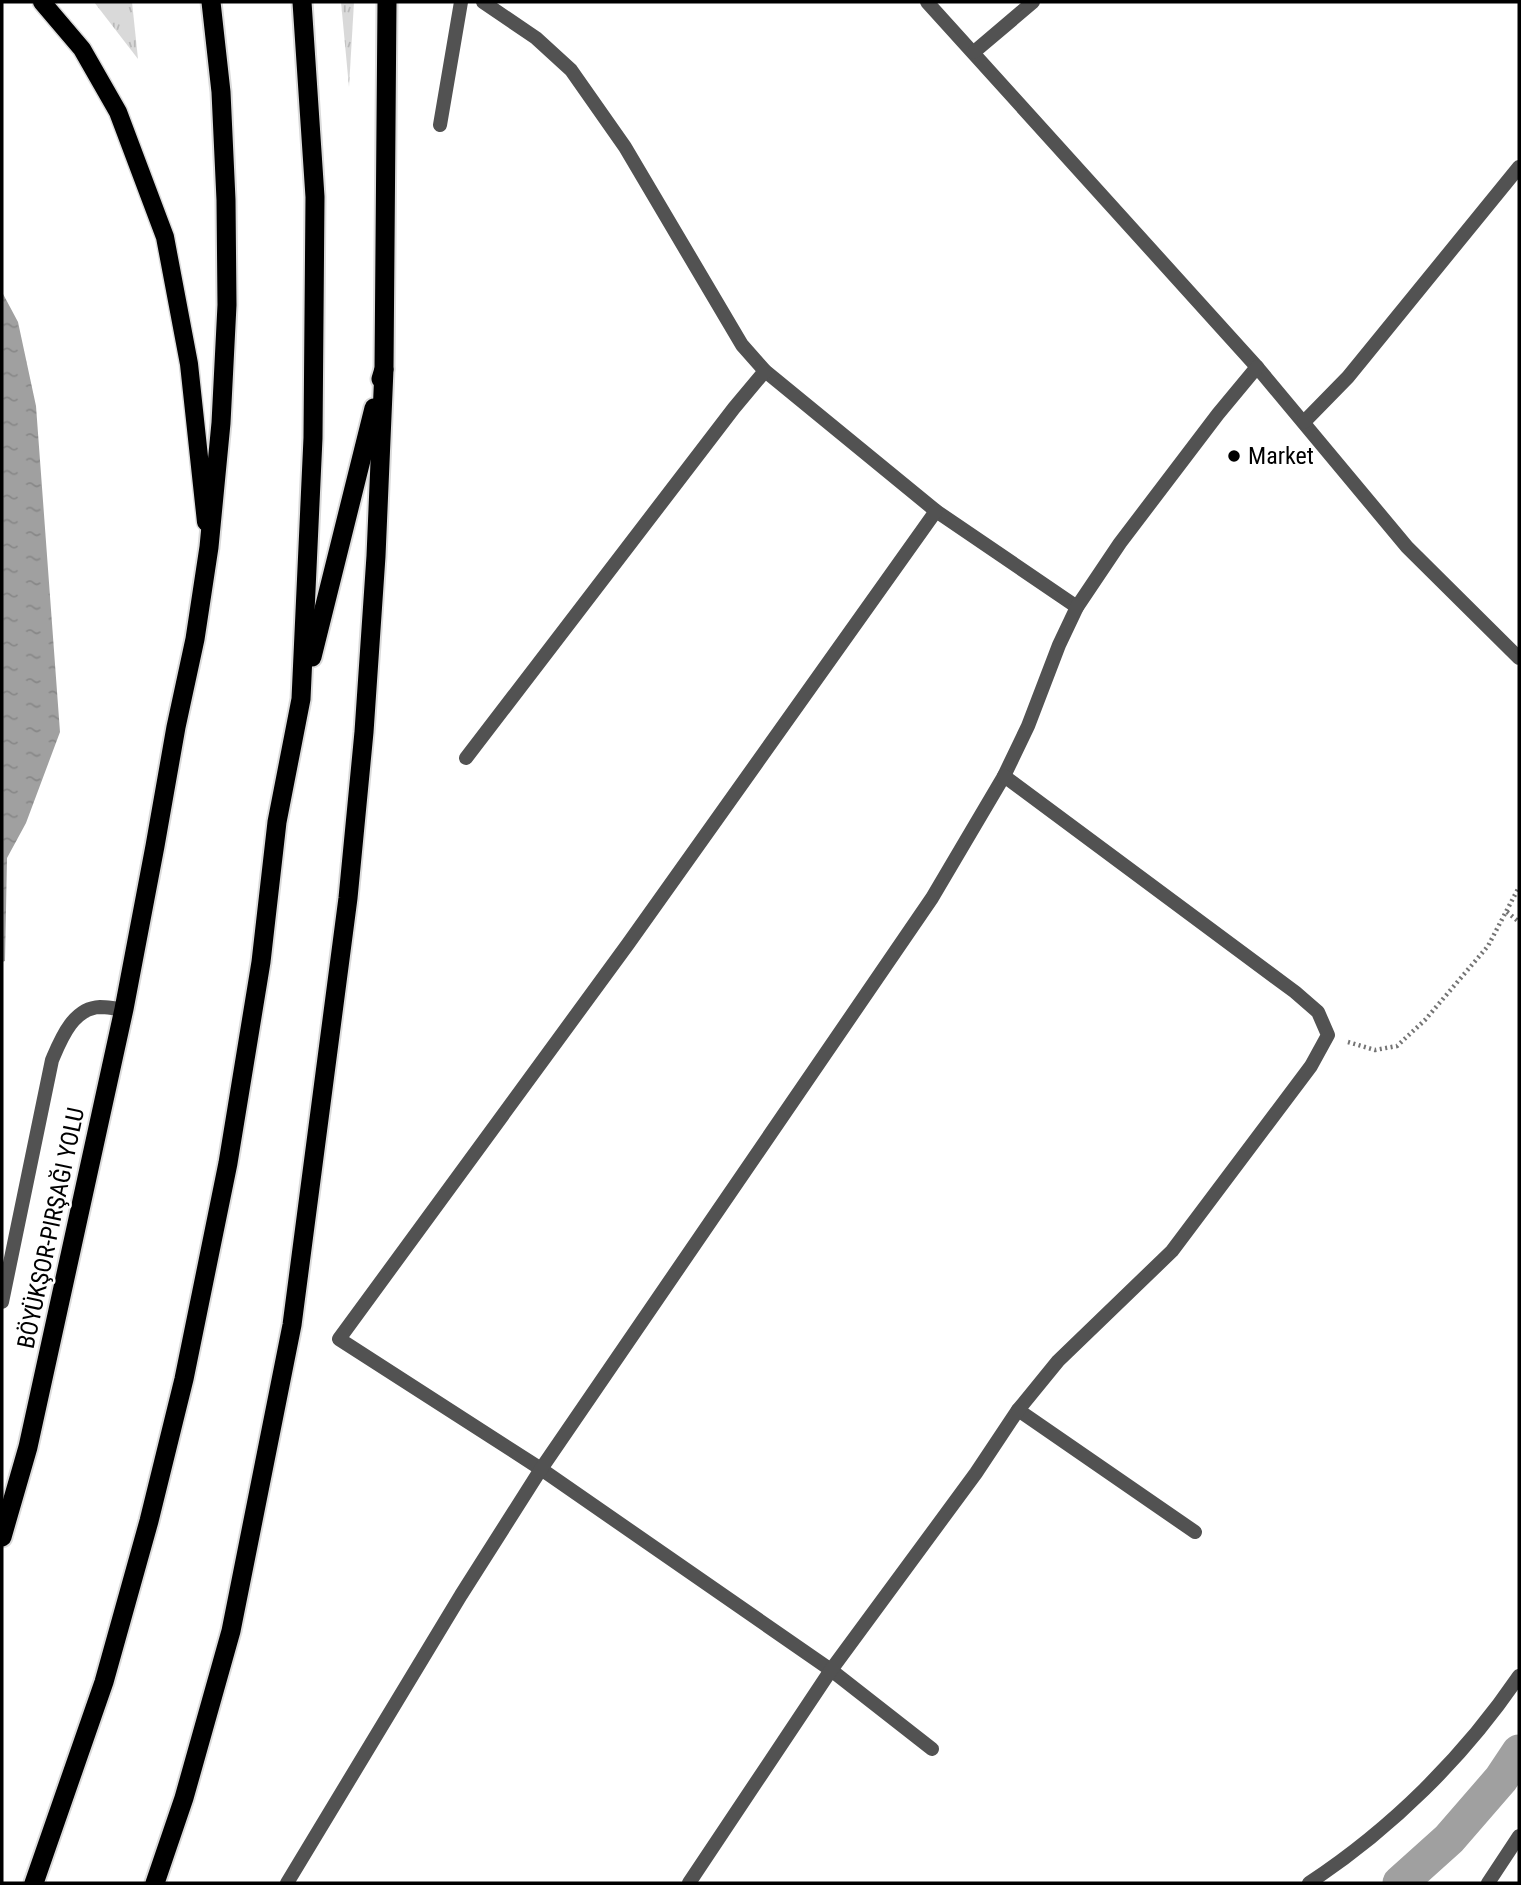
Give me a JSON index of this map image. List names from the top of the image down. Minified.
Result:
{"places":["Market"]}
